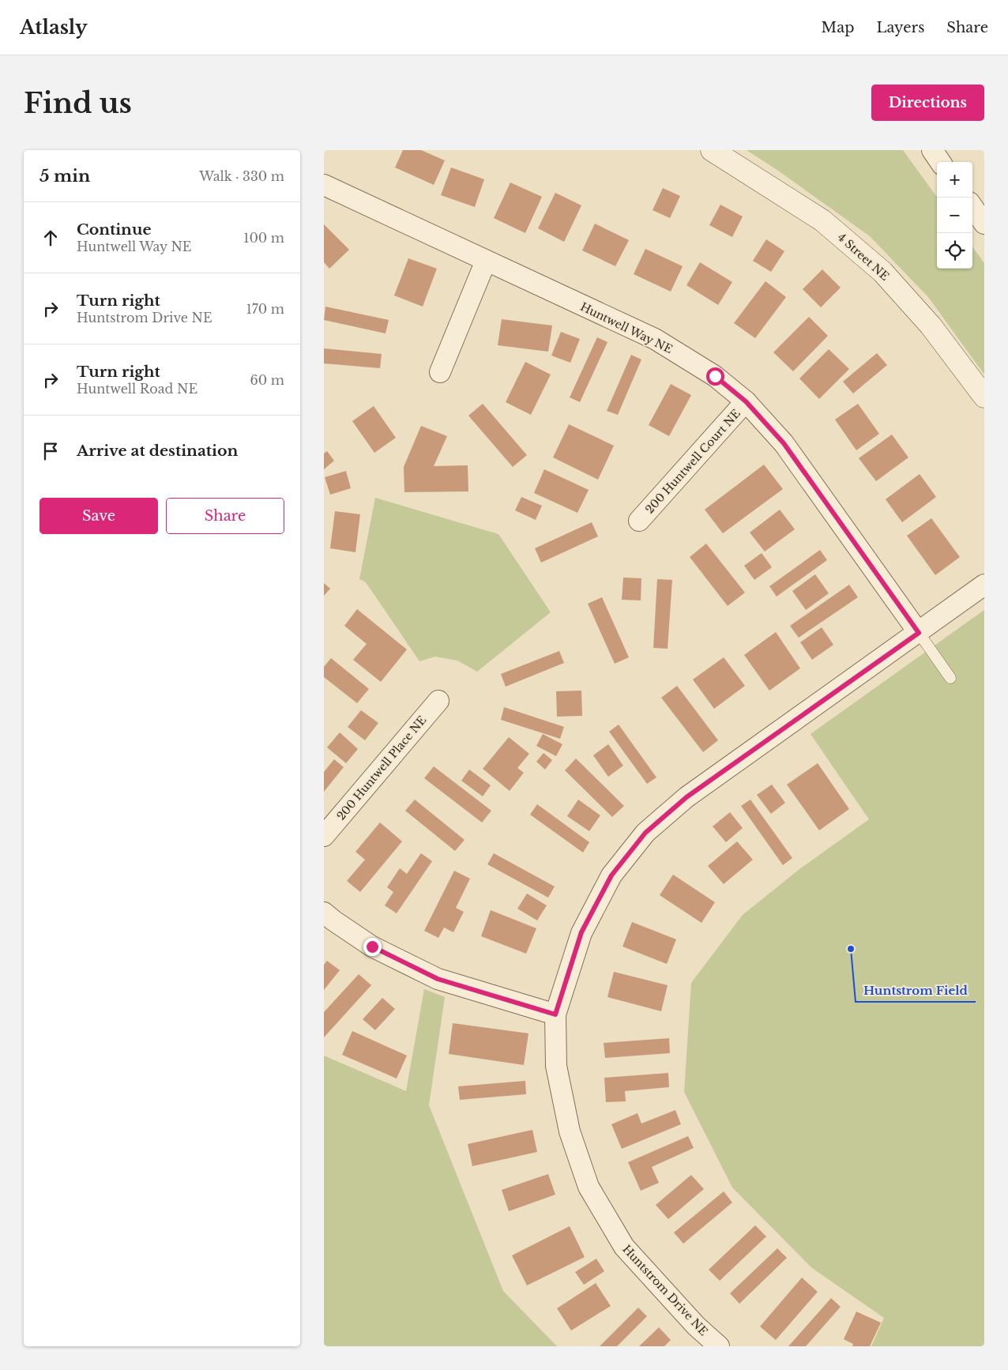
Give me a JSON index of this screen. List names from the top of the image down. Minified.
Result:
{"streets":{"main road":["4 Street NE"],"street":["Huntwell Way NE","200 Huntwell Court NE","200 Huntwell Place NE","Huntstrom Drive NE"]},"crossings":[["Huntwell Way NE","200 Huntwell Court NE"],["Huntwell Way NE","Huntstrom Drive NE"]],"places":["Huntstrom Field"],"page":{"header":"Atlasly","nav":["Map","Layers","Share"],"buttons":["Directions",["Save","Share"]],"title":"Find us","heading":["5 min","Walk · 330 m"],"map_buttons":["+","−"],"list":[["Continue","Huntwell Way NE","100 m"],["Turn right","Huntstrom Drive NE","170 m"],["Turn right","Huntwell Road NE","60 m"],"Arrive at destination"]}}
